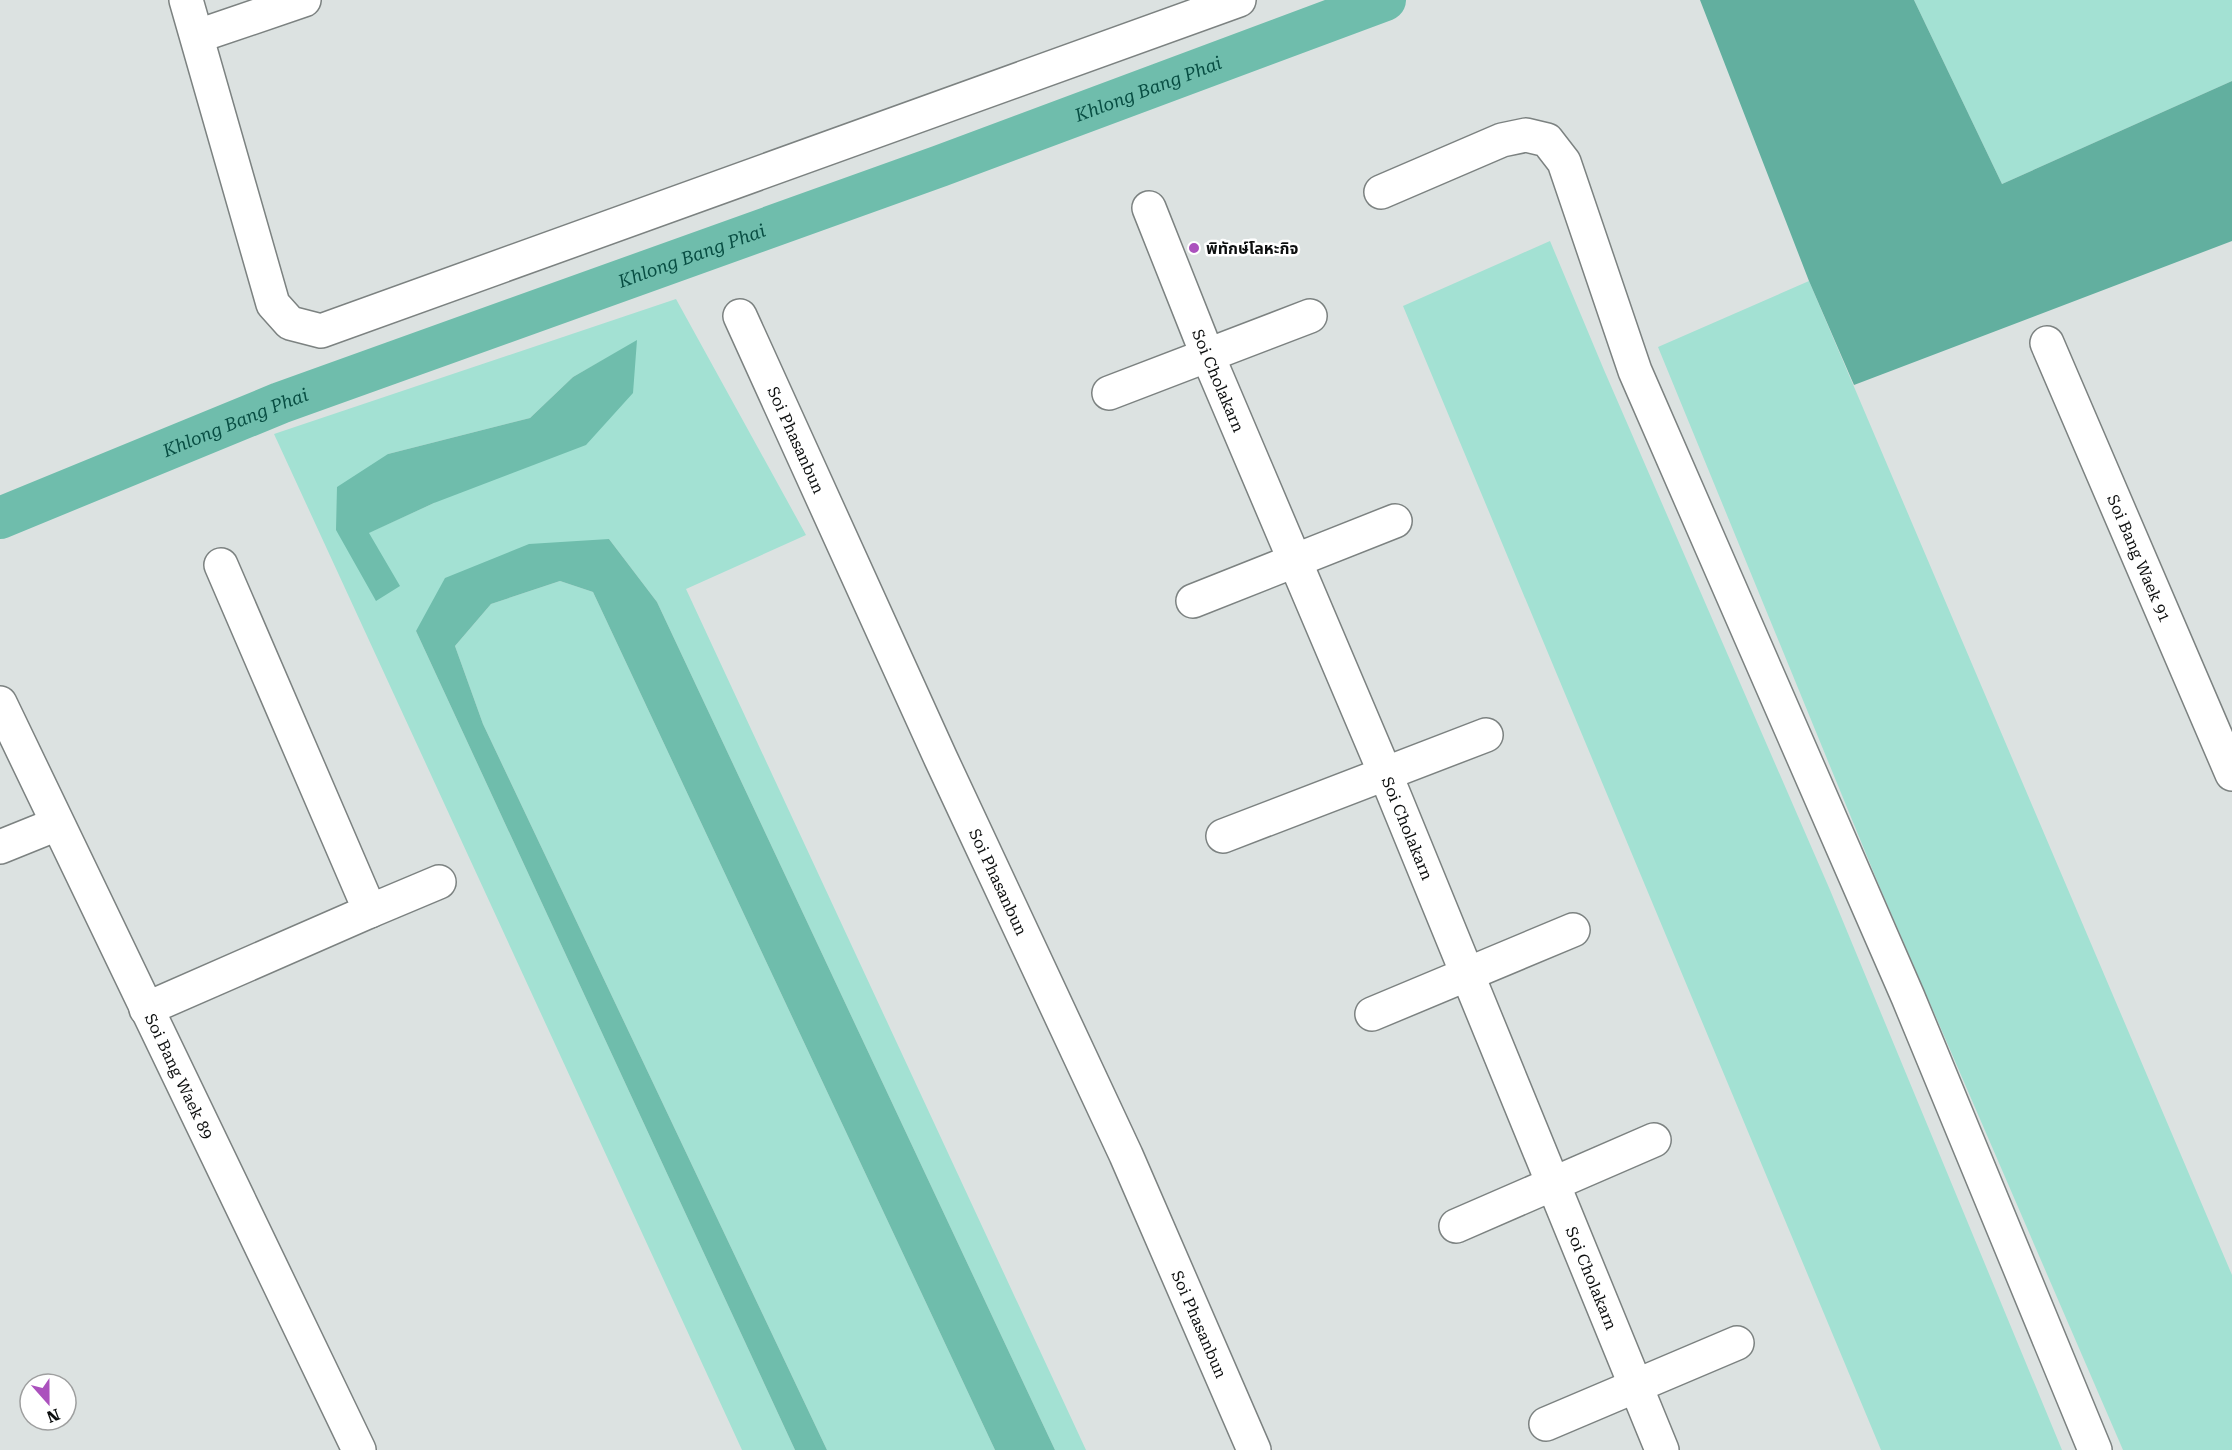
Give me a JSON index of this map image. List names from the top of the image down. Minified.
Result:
{"streets":{"street":["Soi Cholakarn","Soi Phasanbun","Soi Bang Waek 91","Soi Bang Waek 89"]},"water":["Khlong Bang Phai"],"places":["พิทักษ์โลหะกิจ"],"north":"bottom"}
